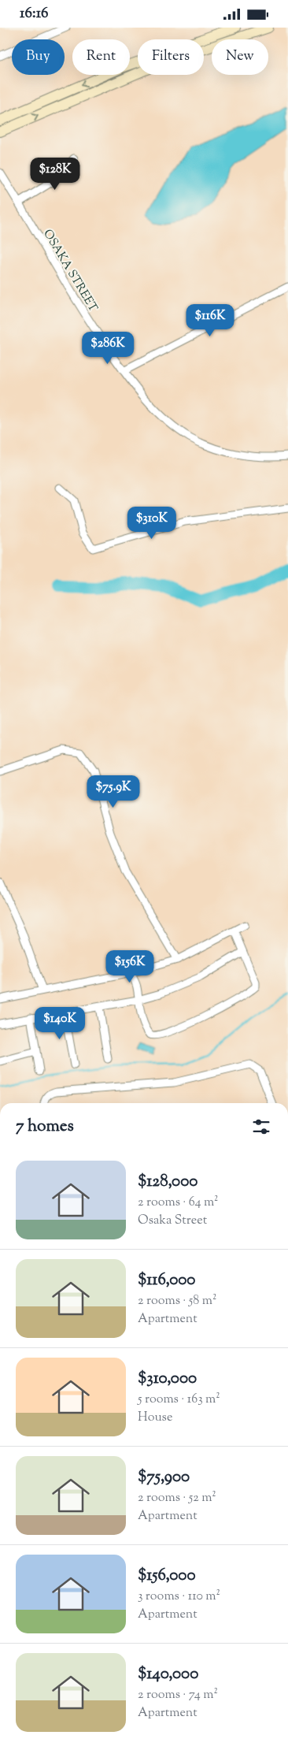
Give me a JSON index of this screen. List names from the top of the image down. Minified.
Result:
{"streets":{"street":["OSAKA STREET"]},"page":{"status":"16:16","chip":["Buy","Rent","Filters","New"],"price":["$128K","$116K","$286K","$310K","$75.9K","$156K","$140K"],"heading":"7 homes","list":[{"name":"$128,000","note":"2 rooms · 64 m² · Osaka Street"},{"name":"$116,000","note":"2 rooms · 58 m² · Apartment"},{"name":"$310,000","note":"5 rooms · 163 m² · House"},{"name":"$75,900","note":"2 rooms · 52 m² · Apartment"},{"name":"$156,000","note":"3 rooms · 110 m² · Apartment"},{"name":"$140,000","note":"2 rooms · 74 m² · Apartment"}]}}
